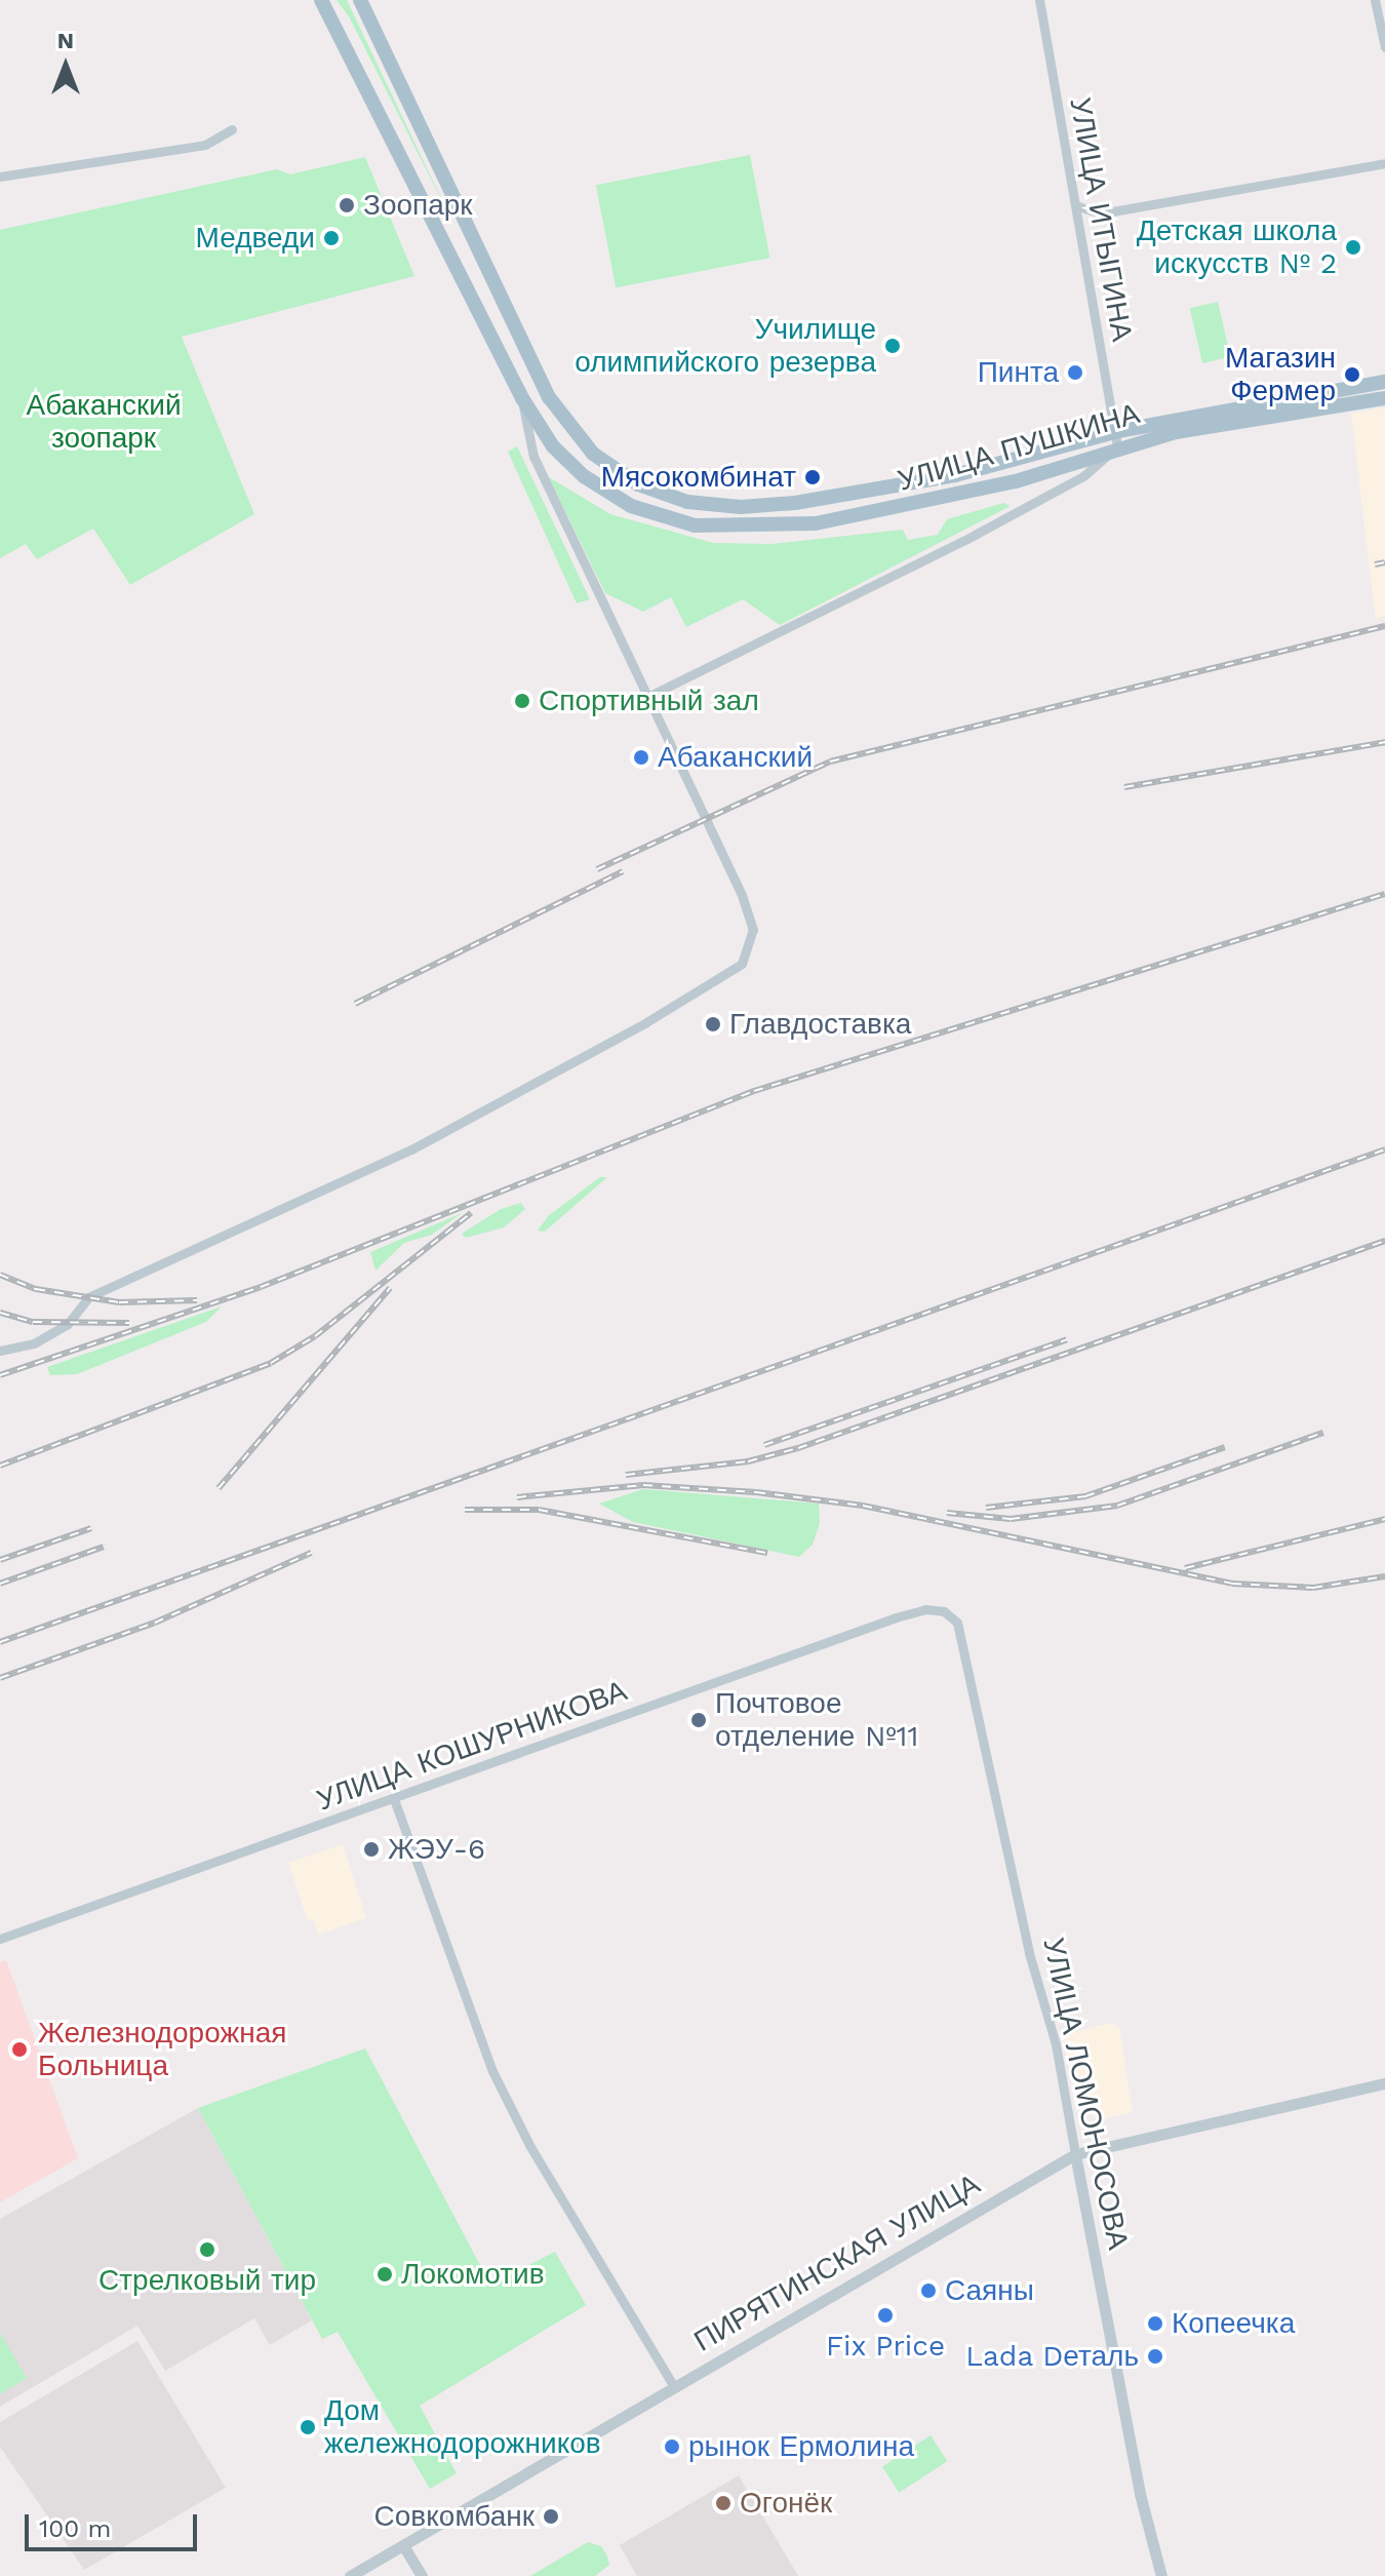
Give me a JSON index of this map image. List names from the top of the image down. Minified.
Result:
{"streets":{"main road":["УЛИЦА ПУШКИНА"],"street":["УЛИЦА ИТЫГИНА","УЛИЦА КОШУРНИКОВА","УЛИЦА ЛОМОНОСОВА","ПИРЯТИНСКАЯ УЛИЦА"]},"crossings":[["УЛИЦА ИТЫГИНА","УЛИЦА ПУШКИНА"],["УЛИЦА КОШУРНИКОВА","УЛИЦА ЛОМОНОСОВА"],["УЛИЦА ЛОМОНОСОВА","ПИРЯТИНСКАЯ УЛИЦА"]],"parks":["Абаканский зоопарк"],"places":["Зоопарк","Медведи","Детская школа искусств № 2","Училище олимпийского резерва","Пинта","Магазин Фермер","Мясокомбинат","Спортивный зал","Абаканский","Главдоставка","Почтовое отделение №11","ЖЭУ-6","Железнодорожная Больница","Стрелковый тир","Локомотив","Саяны","Fix Price","Копеечка","Lada Dеталь","Дом жележнодорожников","рынок Ермолина","Огонёк","Совкомбанк"],"scale_bar":"100 m","north":"top"}
